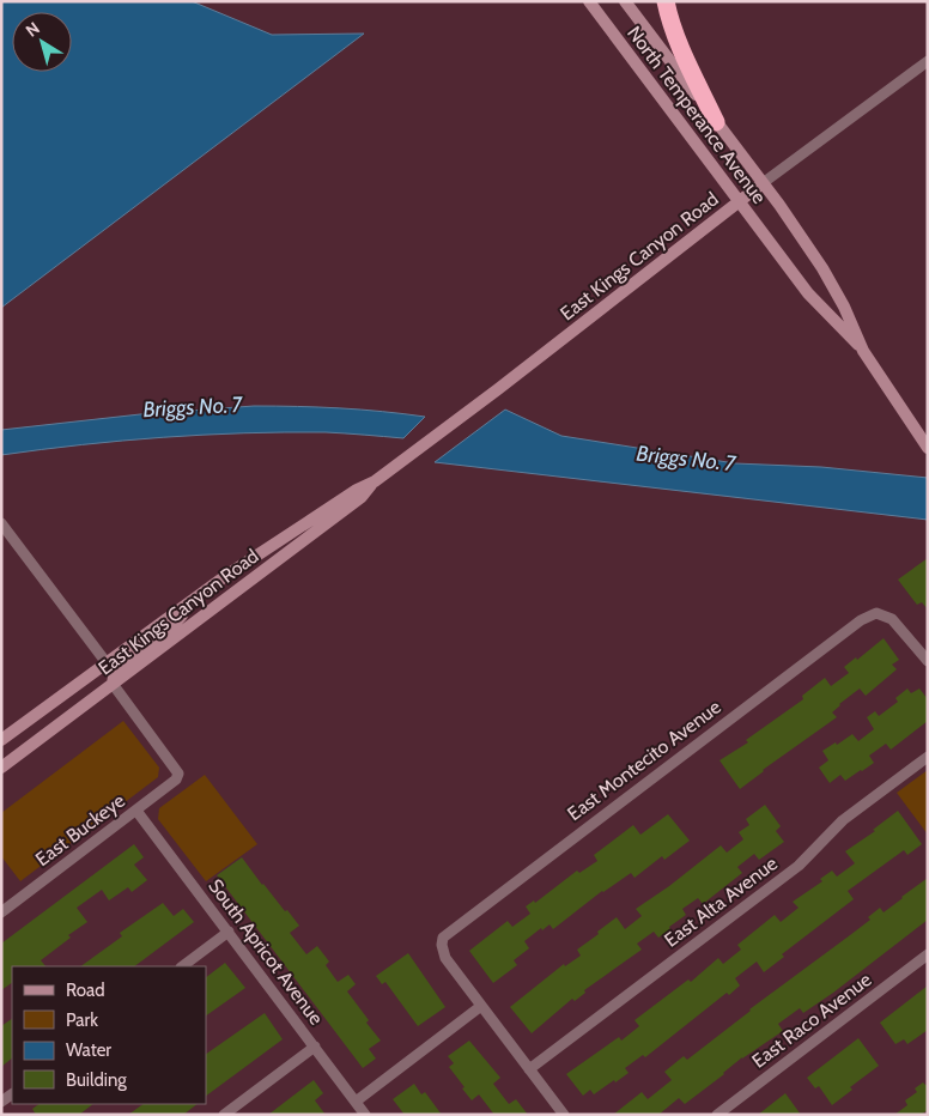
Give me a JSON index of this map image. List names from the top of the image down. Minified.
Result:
{"streets":{"main road":["North Temperance Avenue","East Kings Canyon Road"],"street":["East Montecito Avenue","East Buckeye","East Alta Avenue","South Apricot Avenue","East Raco Avenue"]},"crossings":[["North Temperance Avenue","East Kings Canyon Road"],["East Kings Canyon Road","East Buckeye"],["East Buckeye","South Apricot Avenue"]],"water":["Briggs No. 7"],"legend":["Road","Park","Water","Building"],"north":"top left"}
